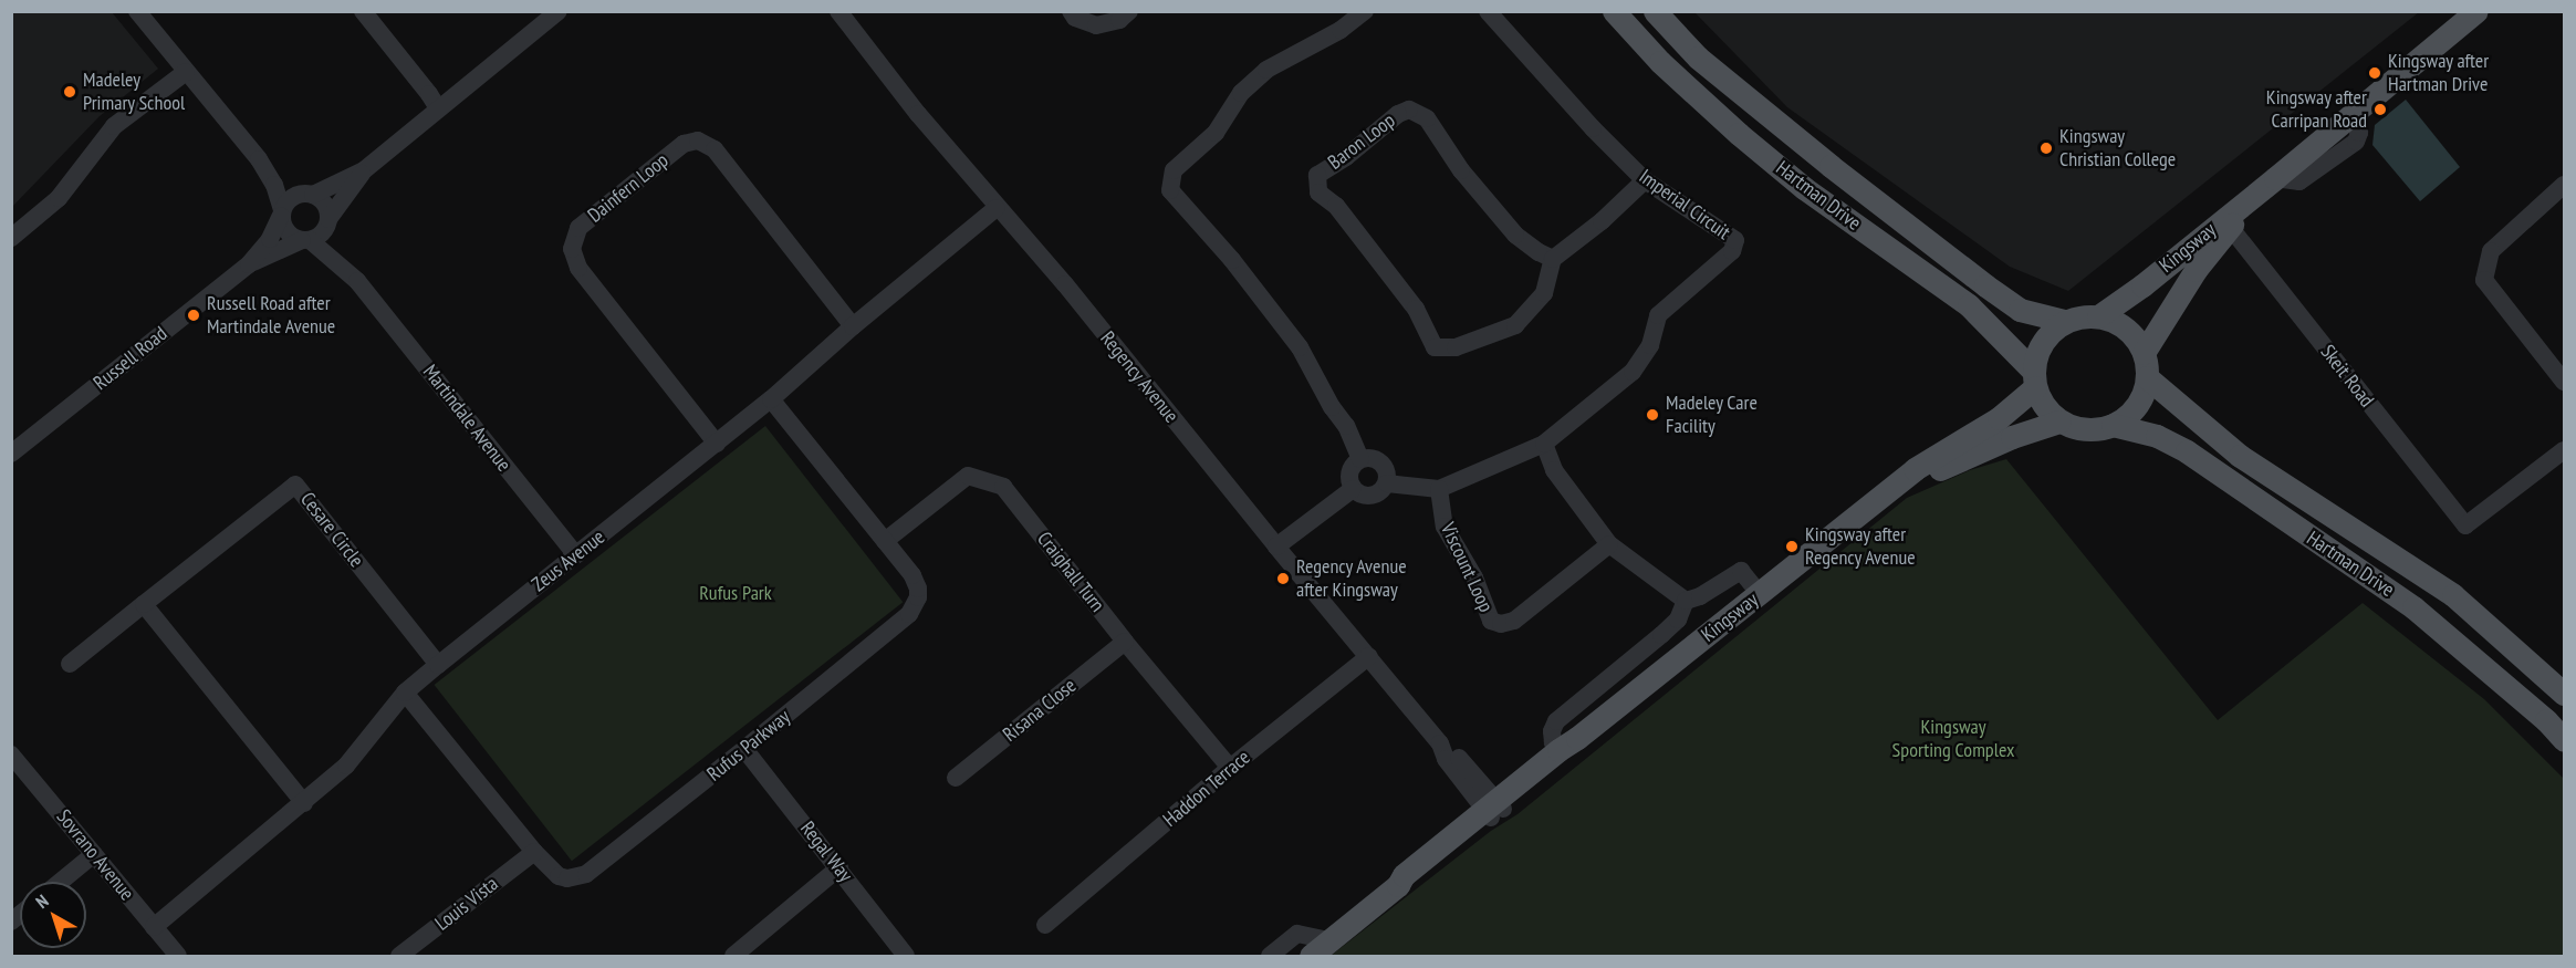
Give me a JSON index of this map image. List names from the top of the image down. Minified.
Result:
{"streets":{"main road":["Hartman Drive","Kingsway"],"street":["Baron Loop","Dainfern Loop","Imperial Circuit","Russell Road","Skeit Road","Regency Avenue","Martindale Avenue","Cesare Circle","Zeus Avenue","Viscount Loop","Craighall Turn","Risana Close","Rufus Parkway","Haddon Terrace","Regal Way","Sovrano Avenue","Louis Vista"]},"crossings":[["Dainfern Loop","Zeus Avenue"],["Hartman Drive","Kingsway"],["Imperial Circuit","Viscount Loop"],["Kingsway","Skeit Road"],["Kingsway","Regency Avenue"],["Russell Road","Martindale Avenue"],["Regency Avenue","Zeus Avenue"],["Regency Avenue","Haddon Terrace"],["Martindale Avenue","Zeus Avenue"],["Cesare Circle","Zeus Avenue"],["Zeus Avenue","Rufus Parkway"],["Zeus Avenue","Sovrano Avenue"],["Craighall Turn","Risana Close"],["Craighall Turn","Rufus Parkway"],["Craighall Turn","Haddon Terrace"],["Rufus Parkway","Regal Way"],["Rufus Parkway","Louis Vista"]],"parks":["Rufus Park","Kingsway Sporting Complex"],"places":["Kingsway after Hartman Drive","Madeley Primary School","Kingsway after Carripan Road","Kingsway Christian College","Russell Road after Martindale Avenue","Madeley Care Facility","Kingsway after Regency Avenue","Regency Avenue after Kingsway"],"north":"top left"}
